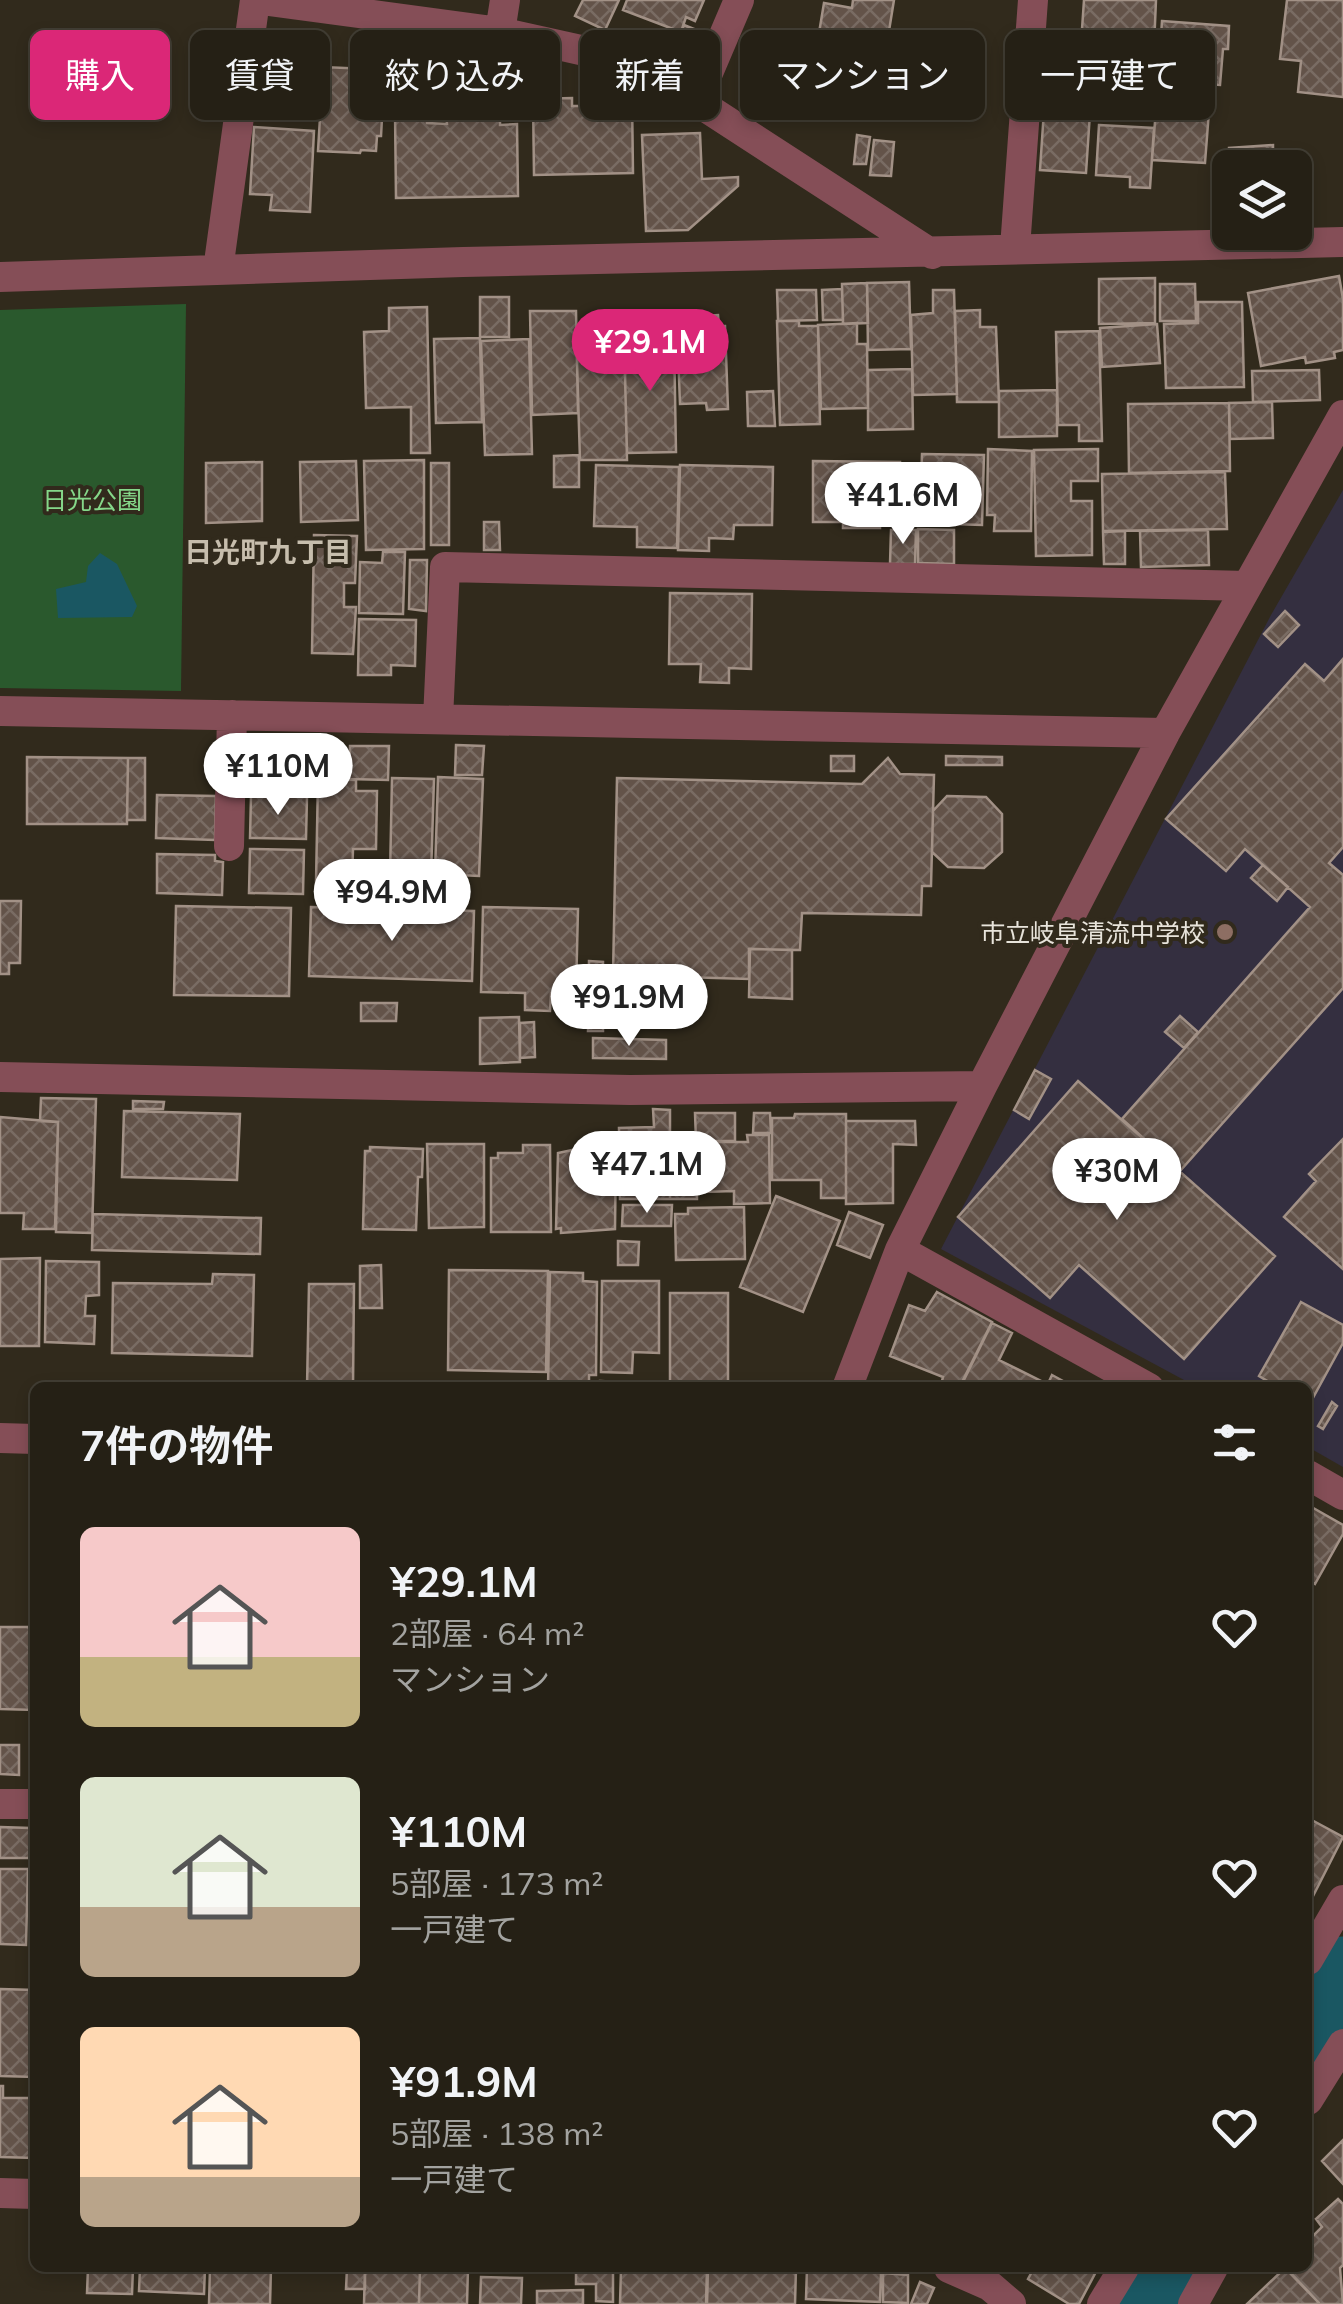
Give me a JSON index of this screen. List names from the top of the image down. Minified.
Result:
{"districts":["日光町九丁目"],"parks":["日光公園"],"places":["市立岐阜清流中学校"],"page":{"chip":["購入","賃貸","絞り込み","新着","マンション","一戸建て"],"price":["¥29.1M","¥41.6M","¥110M","¥94.9M","¥91.9M","¥47.1M","¥30M"],"heading":"7件の物件","list":[{"name":"¥29.1M","note":"2部屋 · 64 m² · マンション"},{"name":"¥110M","note":"5部屋 · 173 m² · 一戸建て"},{"name":"¥91.9M","note":"5部屋 · 138 m² · 一戸建て"}]}}
